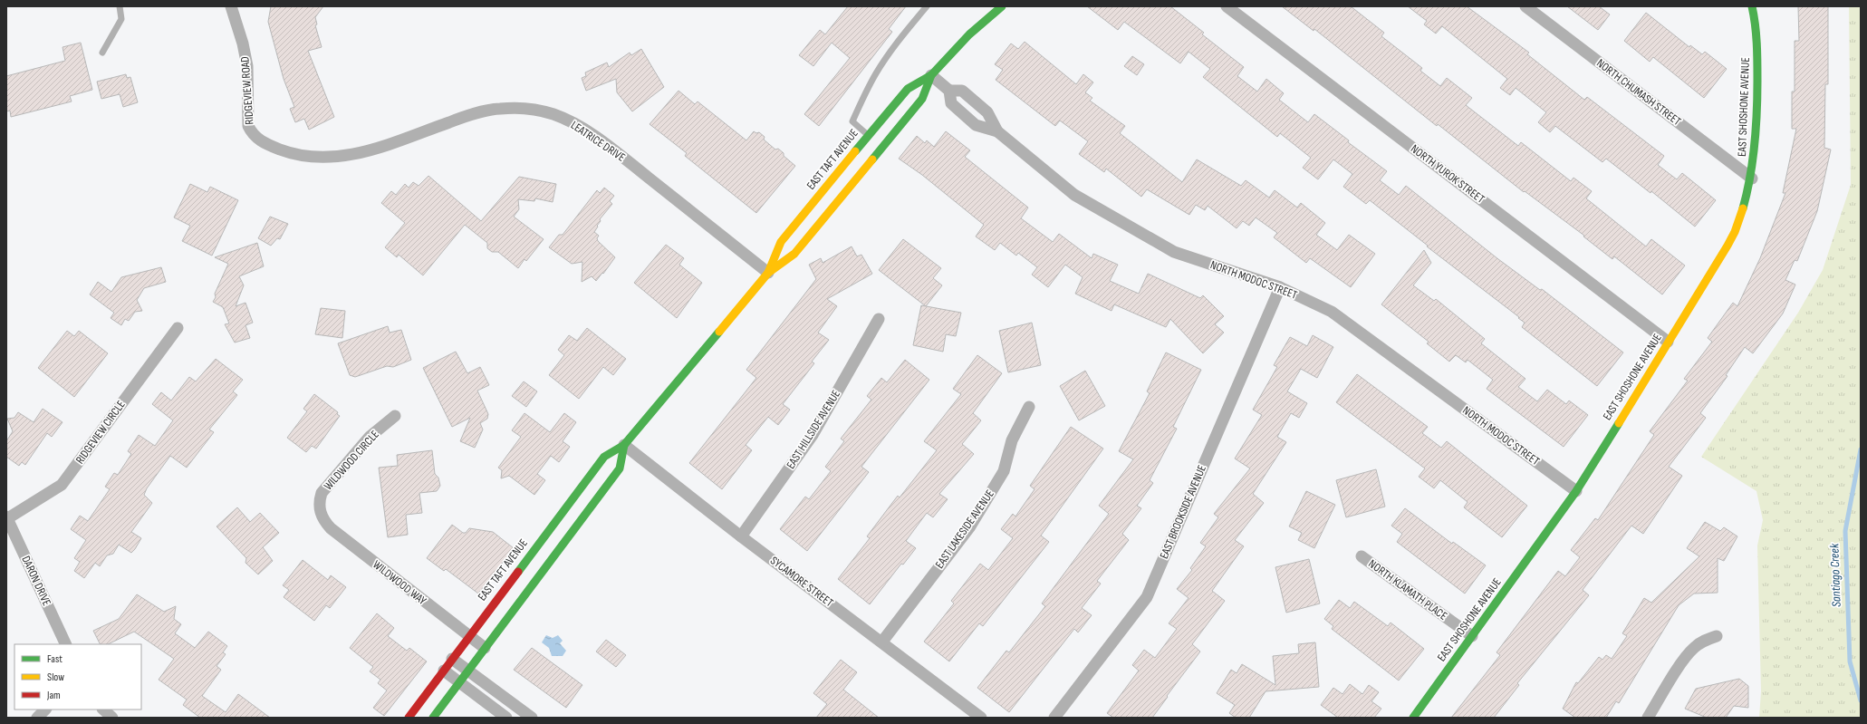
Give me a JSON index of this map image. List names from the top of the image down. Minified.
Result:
{"streets":{"street":["RIDGEVIEW ROAD","NORTH CHUMASH STREET","EAST SHOSHONE AVENUE","LEATRICE DRIVE","EAST TAFT AVENUE","NORTH YUROK STREET","NORTH MODOC STREET","EAST HILLSIDE AVENUE","RIDGEVIEW CIRCLE","WILDWOOD CIRCLE","EAST BROOKSIDE AVENUE","EAST LAKESIDE AVENUE","DARON DRIVE","SYCAMORE STREET","WILDWOOD WAY","NORTH KLAMATH PLACE"]},"crossings":[["RIDGEVIEW ROAD","LEATRICE DRIVE"],["NORTH CHUMASH STREET","EAST SHOSHONE AVENUE"],["EAST SHOSHONE AVENUE","NORTH YUROK STREET"],["EAST SHOSHONE AVENUE","NORTH MODOC STREET"],["EAST SHOSHONE AVENUE","NORTH KLAMATH PLACE"],["LEATRICE DRIVE","EAST TAFT AVENUE"],["EAST TAFT AVENUE","NORTH MODOC STREET"],["EAST TAFT AVENUE","SYCAMORE STREET"],["EAST TAFT AVENUE","WILDWOOD WAY"],["NORTH MODOC STREET","EAST BROOKSIDE AVENUE"],["EAST HILLSIDE AVENUE","SYCAMORE STREET"],["RIDGEVIEW CIRCLE","DARON DRIVE"],["WILDWOOD CIRCLE","WILDWOOD WAY"],["EAST LAKESIDE AVENUE","SYCAMORE STREET"]],"water":["Santiago Creek"],"legend":["Fast","Slow","Jam"]}
